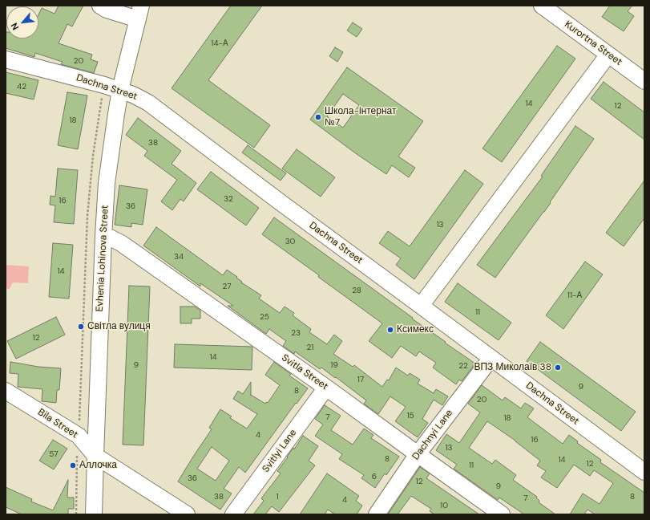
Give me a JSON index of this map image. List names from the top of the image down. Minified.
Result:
{"streets":{"street":["Kurortna Street","Dachna Street","Evhenia Lohinova Street","Svitla Street","Bila Street","Dachnyi Lane","Svitlyi Lane"]},"crossings":[["Dachna Street","Evhenia Lohinova Street"],["Dachna Street","Dachnyi Lane"],["Evhenia Lohinova Street","Svitla Street"],["Evhenia Lohinova Street","Bila Street"],["Svitla Street","Dachnyi Lane"],["Svitla Street","Svitlyi Lane"]],"places":["Школа-інтернат №7","Світла вулиця","Ксимекс","ВПЗ Миколаїв 38","Аллочка"],"house_numbers":["14-А","20","42","14","12","18","38","32","16","36","13","30","34","14","27","28","11-А","11","25","23","12","21","14","9","19","22","17","9","8","20","15","7","18","4","16","13","57","8","14","12","11","6","36","12","9","38","1","8","7","4","10"],"north":"bottom left"}
